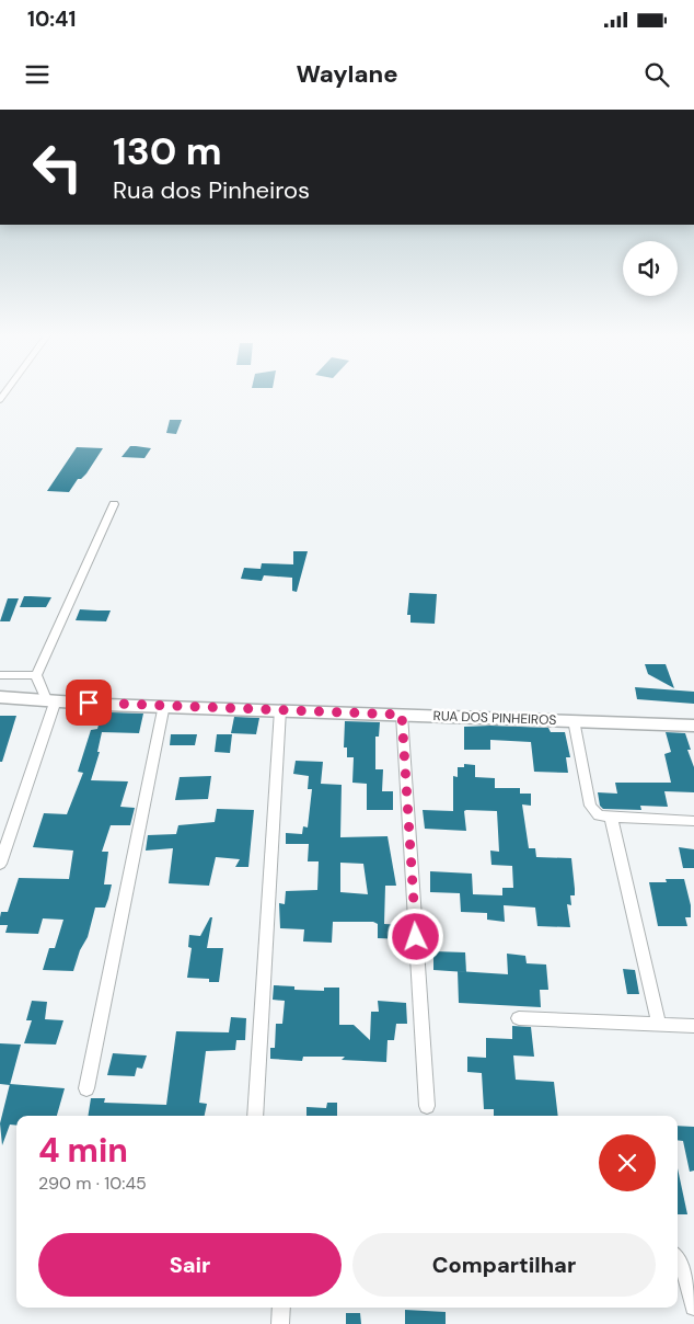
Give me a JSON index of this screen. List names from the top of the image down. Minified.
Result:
{"streets":{"street":["RUA DOS PINHEIROS"]},"page":{"status":"10:41","header":"Waylane","turn":["130 m","Rua dos Pinheiros"],"heading":["4 min","290 m · 10:45"],"buttons":["Sair","Compartilhar"]}}
